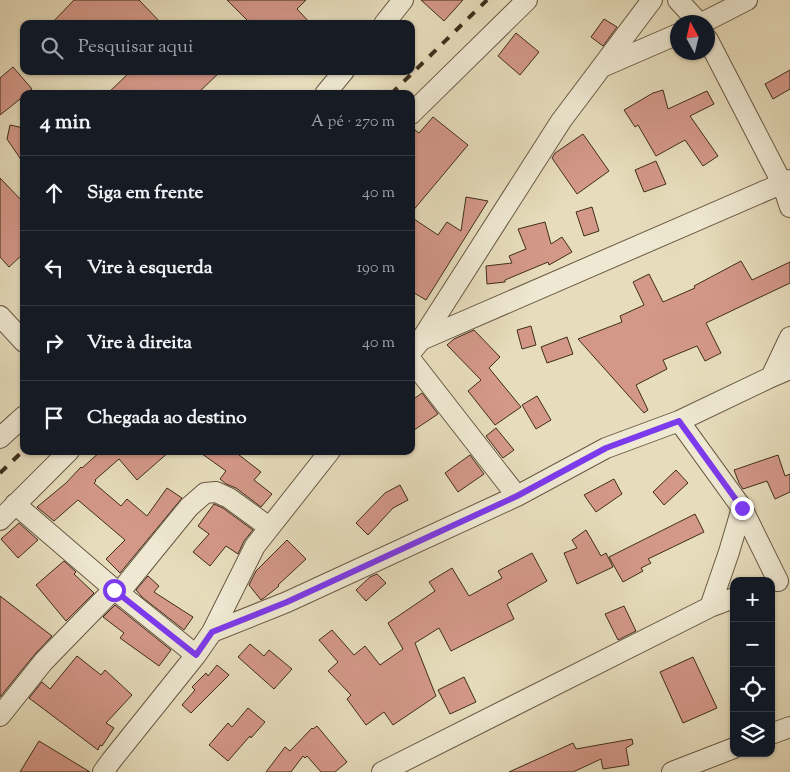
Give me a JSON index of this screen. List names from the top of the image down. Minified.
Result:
{"north":"top","page":{"search":"Pesquisar aqui","heading":["4 min","A pé · 270 m"],"list":[["Siga em frente","40 m"],["Vire à esquerda","190 m"],["Vire à direita","40 m"],"Chegada ao destino"],"map_buttons":["+","−"]}}
